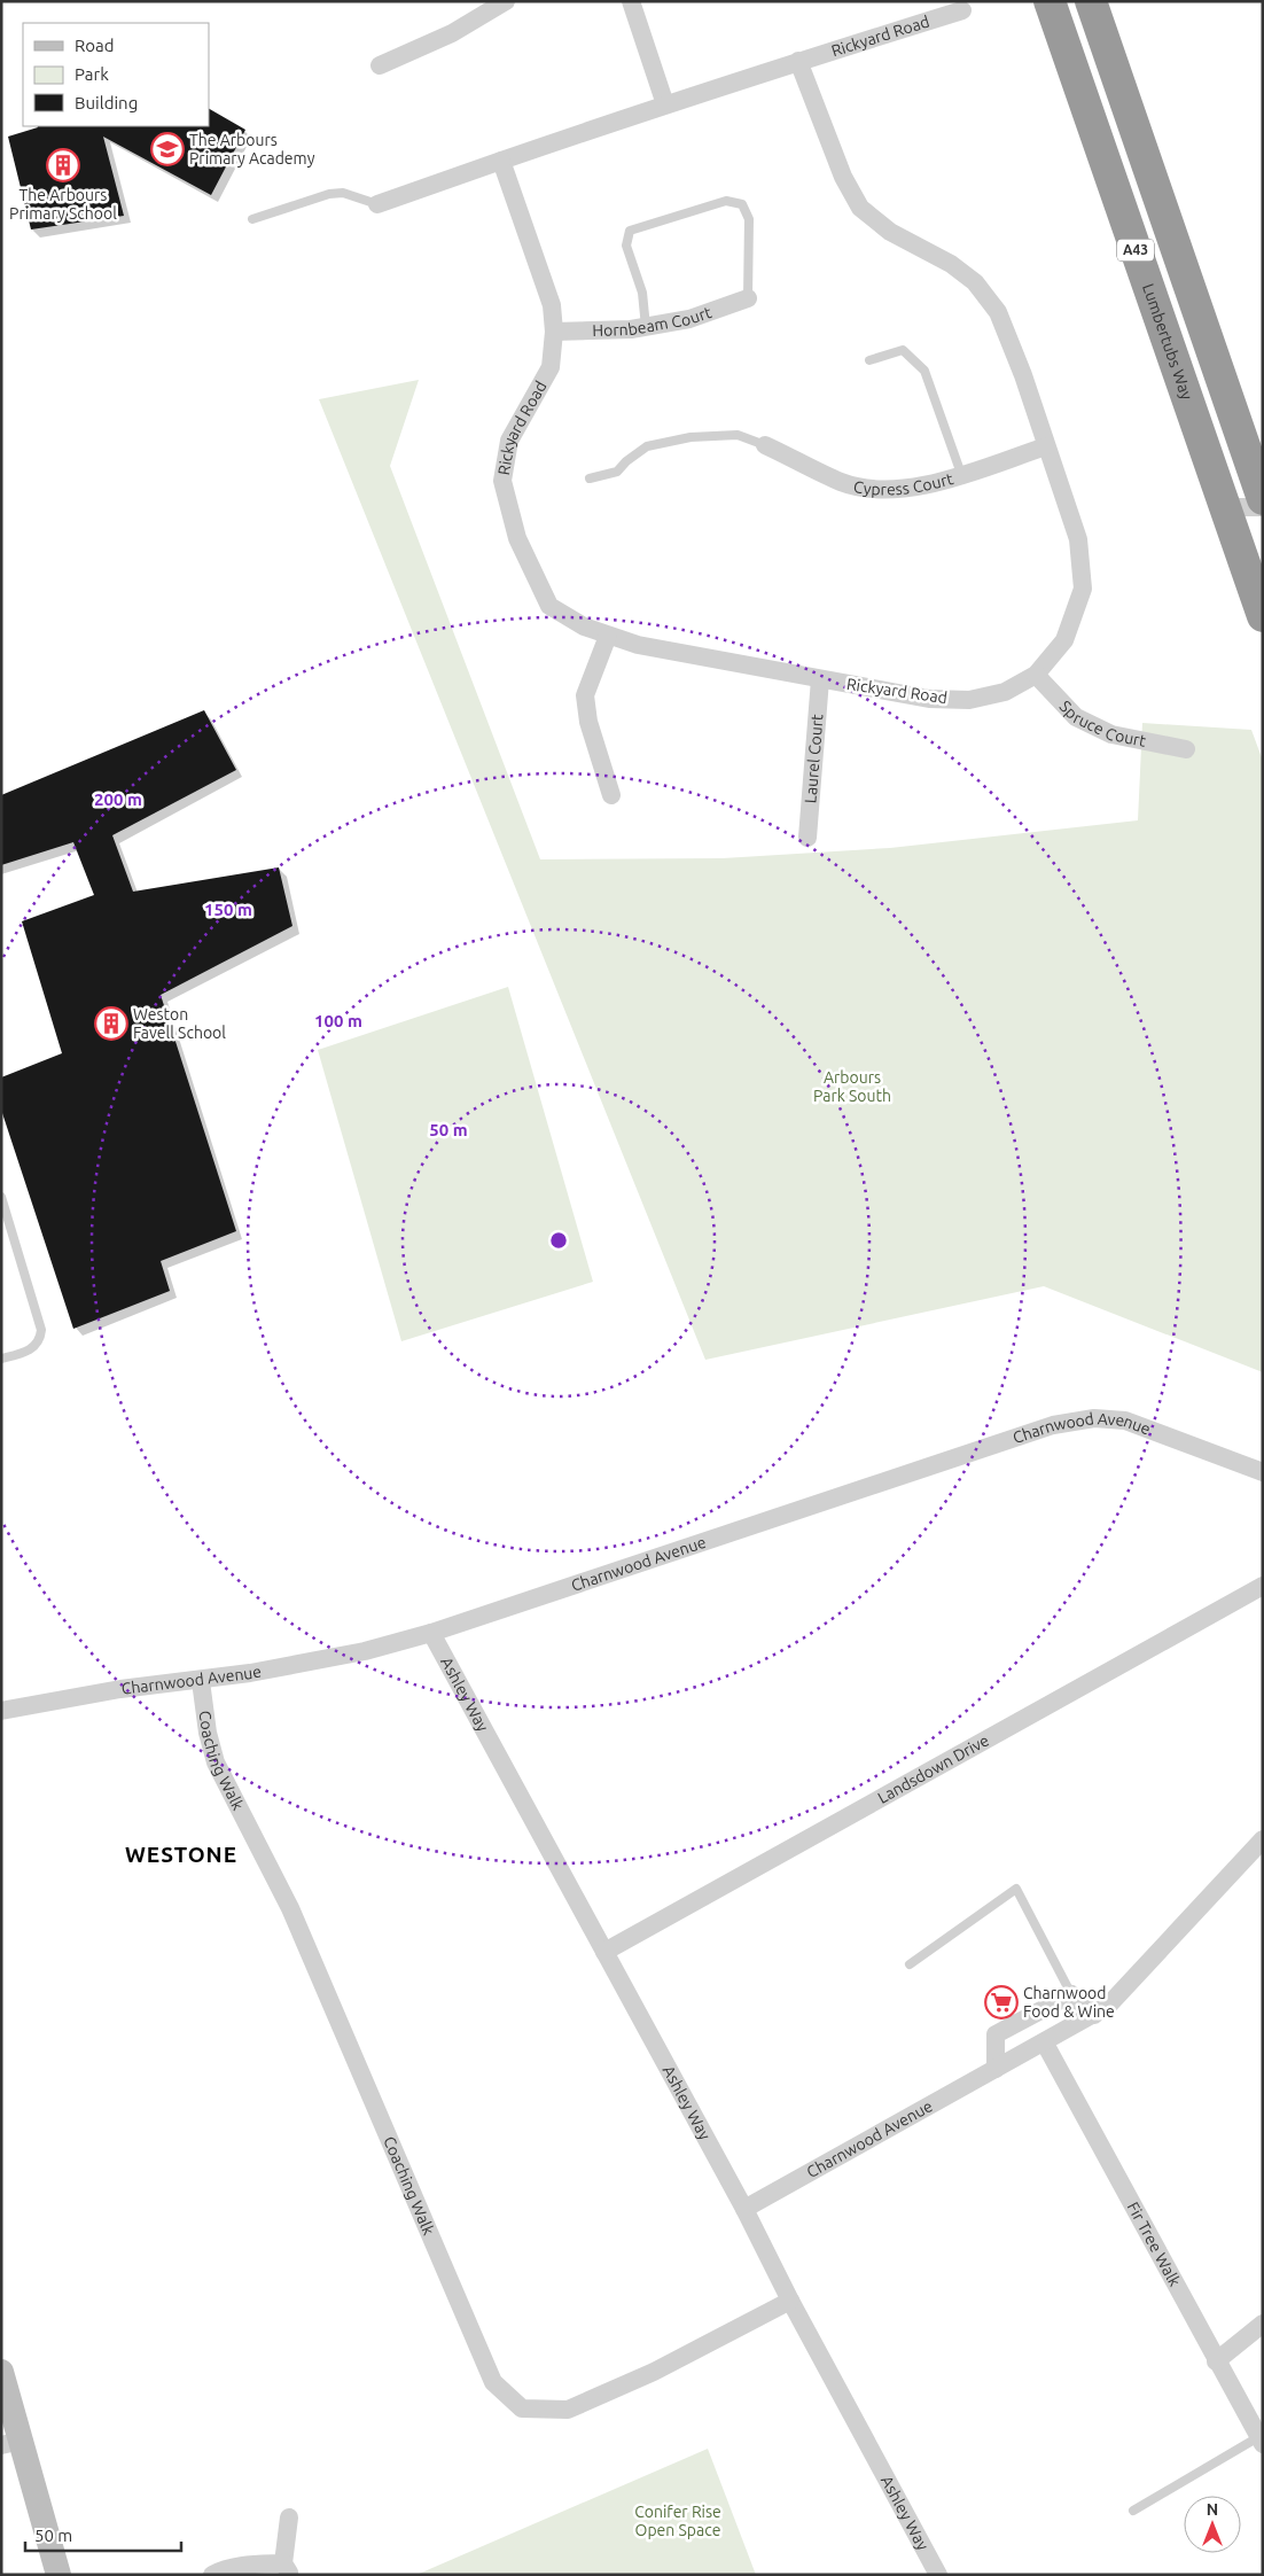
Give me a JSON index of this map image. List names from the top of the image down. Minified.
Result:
{"streets":{"highway":["A43","Lumbertubs Way"],"street":["Rickyard Road","Hornbeam Court","Cypress Court","Spruce Court","Laurel Court","Charnwood Avenue","Ashley Way","Coaching Walk","Landsdown Drive","Fir Tree Walk"]},"crossings":[["Rickyard Road","Hornbeam Court"],["Rickyard Road","Cypress Court"],["Rickyard Road","Spruce Court"],["Rickyard Road","Laurel Court"],["Charnwood Avenue","Ashley Way"],["Charnwood Avenue","Coaching Walk"],["Charnwood Avenue","Fir Tree Walk"],["Ashley Way","Coaching Walk"],["Ashley Way","Landsdown Drive"]],"districts":["WESTONE"],"parks":["Arbours Park South","Conifer Rise Open Space"],"places":{"school or university":["The Arbours Primary Academy"],"building":["The Arbours Primary School","Weston Favell School"],"supermarket":["Charnwood Food & Wine"]},"legend":["Road","Park","Building"],"scale_bar":"50 m","north":"top","rings":["200 m","150 m","100 m","50 m"]}
